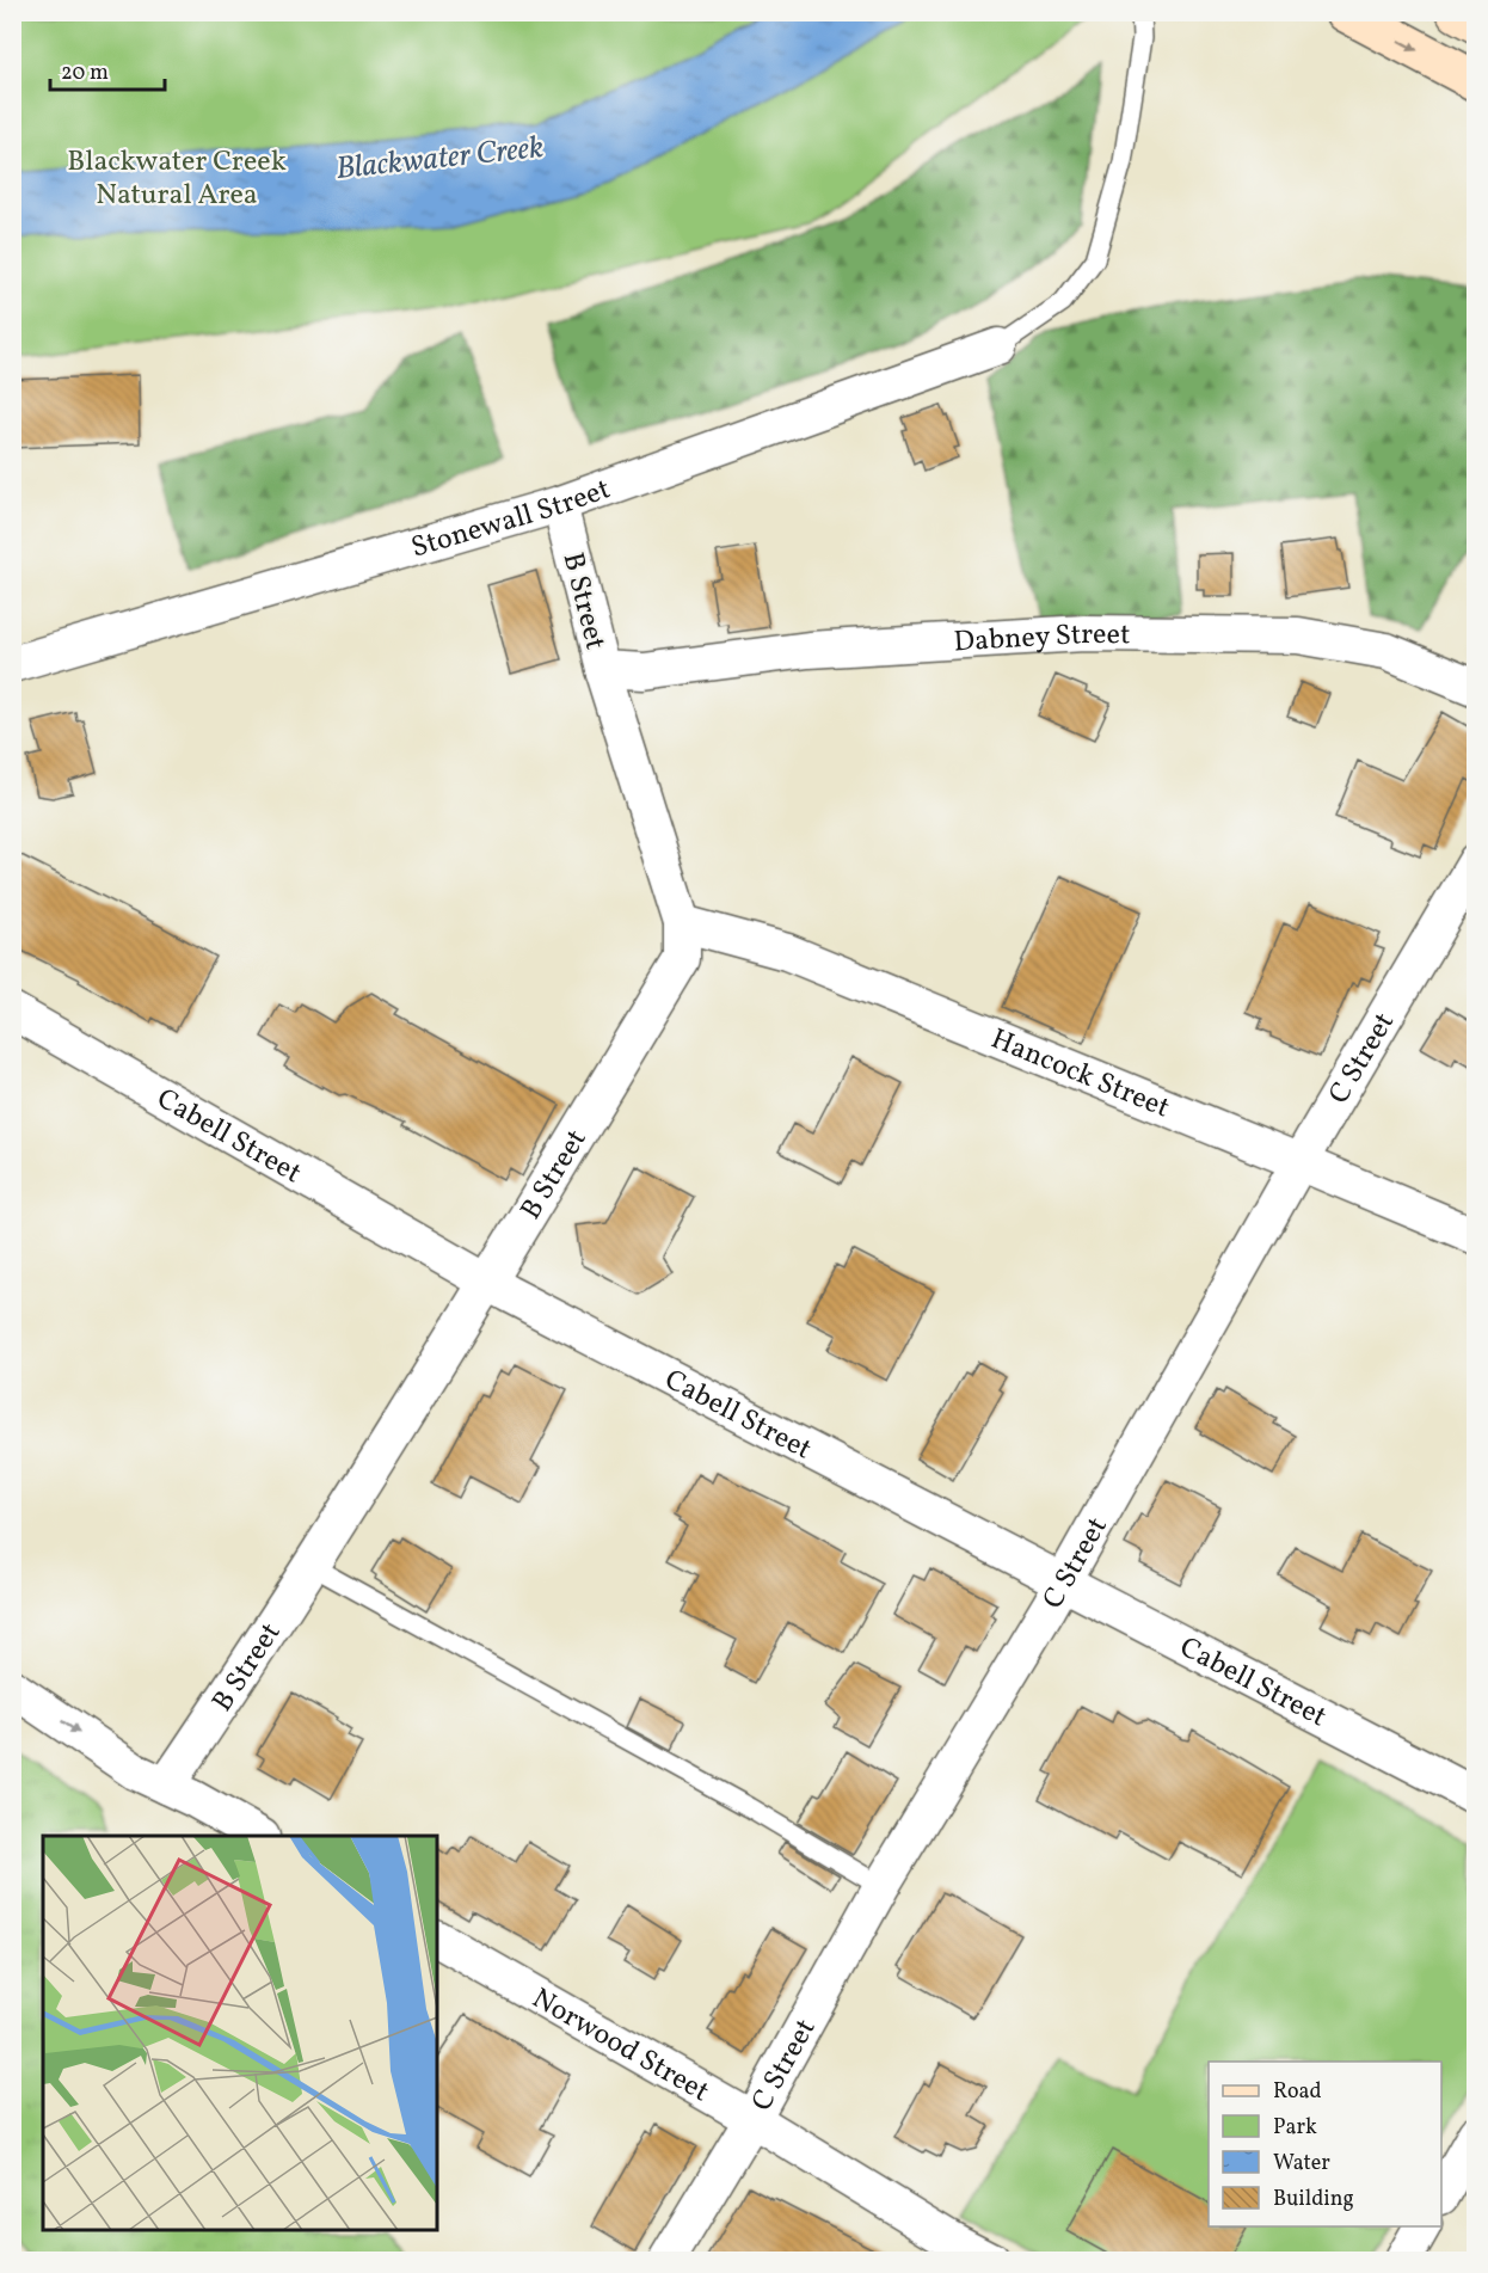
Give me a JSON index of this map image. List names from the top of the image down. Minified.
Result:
{"streets":{"street":["Stonewall Street","B Street","Dabney Street","C Street","Hancock Street","Cabell Street","Norwood Street"]},"crossings":[["Stonewall Street","B Street"],["B Street","Dabney Street"],["B Street","Hancock Street"],["B Street","Cabell Street"],["C Street","Hancock Street"],["C Street","Cabell Street"],["C Street","Norwood Street"]],"water":["Blackwater Creek"],"parks":["Blackwater Creek Natural Area"],"legend":["Road","Park","Water","Building"],"scale_bar":"20 m"}
